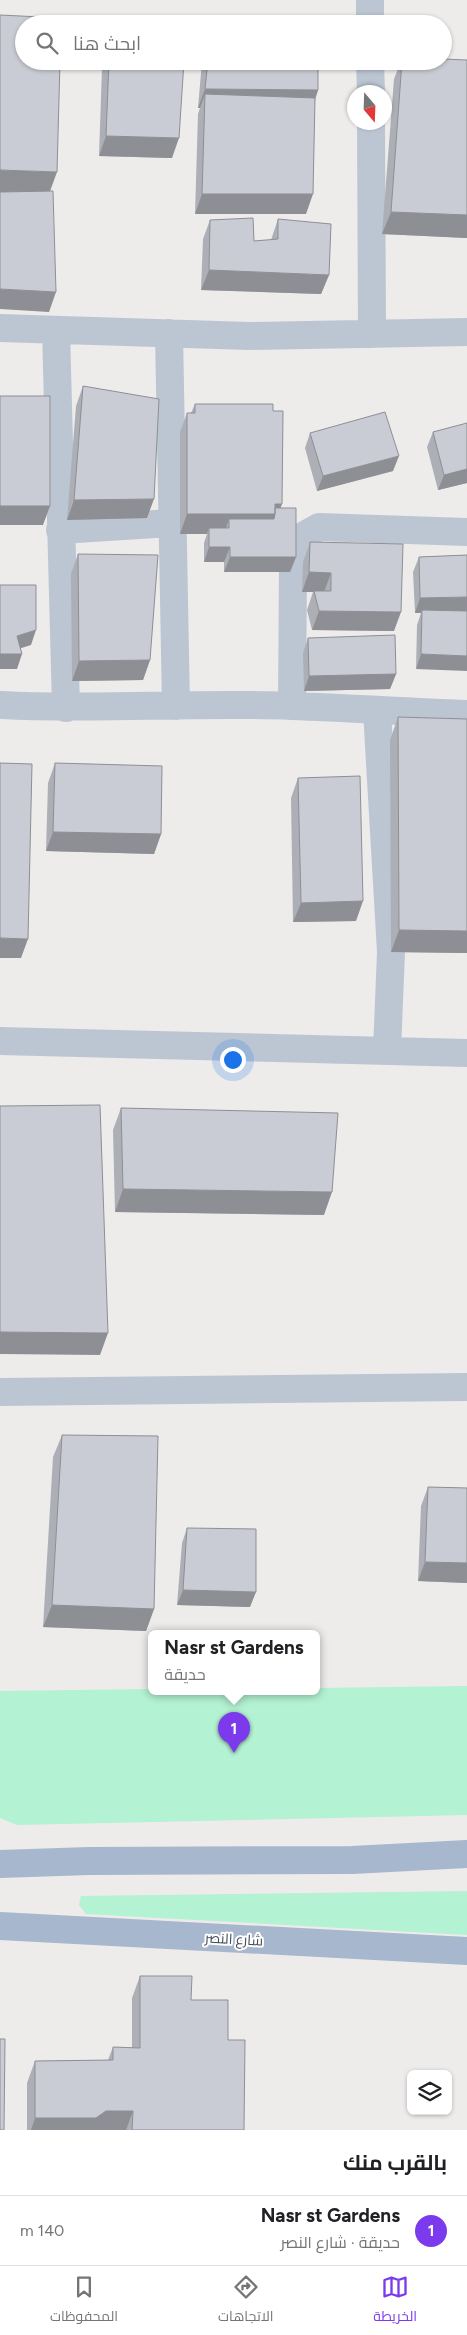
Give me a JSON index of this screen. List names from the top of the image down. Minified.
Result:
{"streets":{"main road":["شارع النصر"]},"north":"bottom","page":{"search":"ابحث هنا","popup":["Nasr st Gardens","حديقة"],"pins":"1","heading":"بالقرب منك","list":[{"mark":"1","name":"Nasr st Gardens","note":"حديقة · شارع النصر","value":"140 m"}],"nav":["الخريطة","الاتجاهات","المحفوظات"]}}
